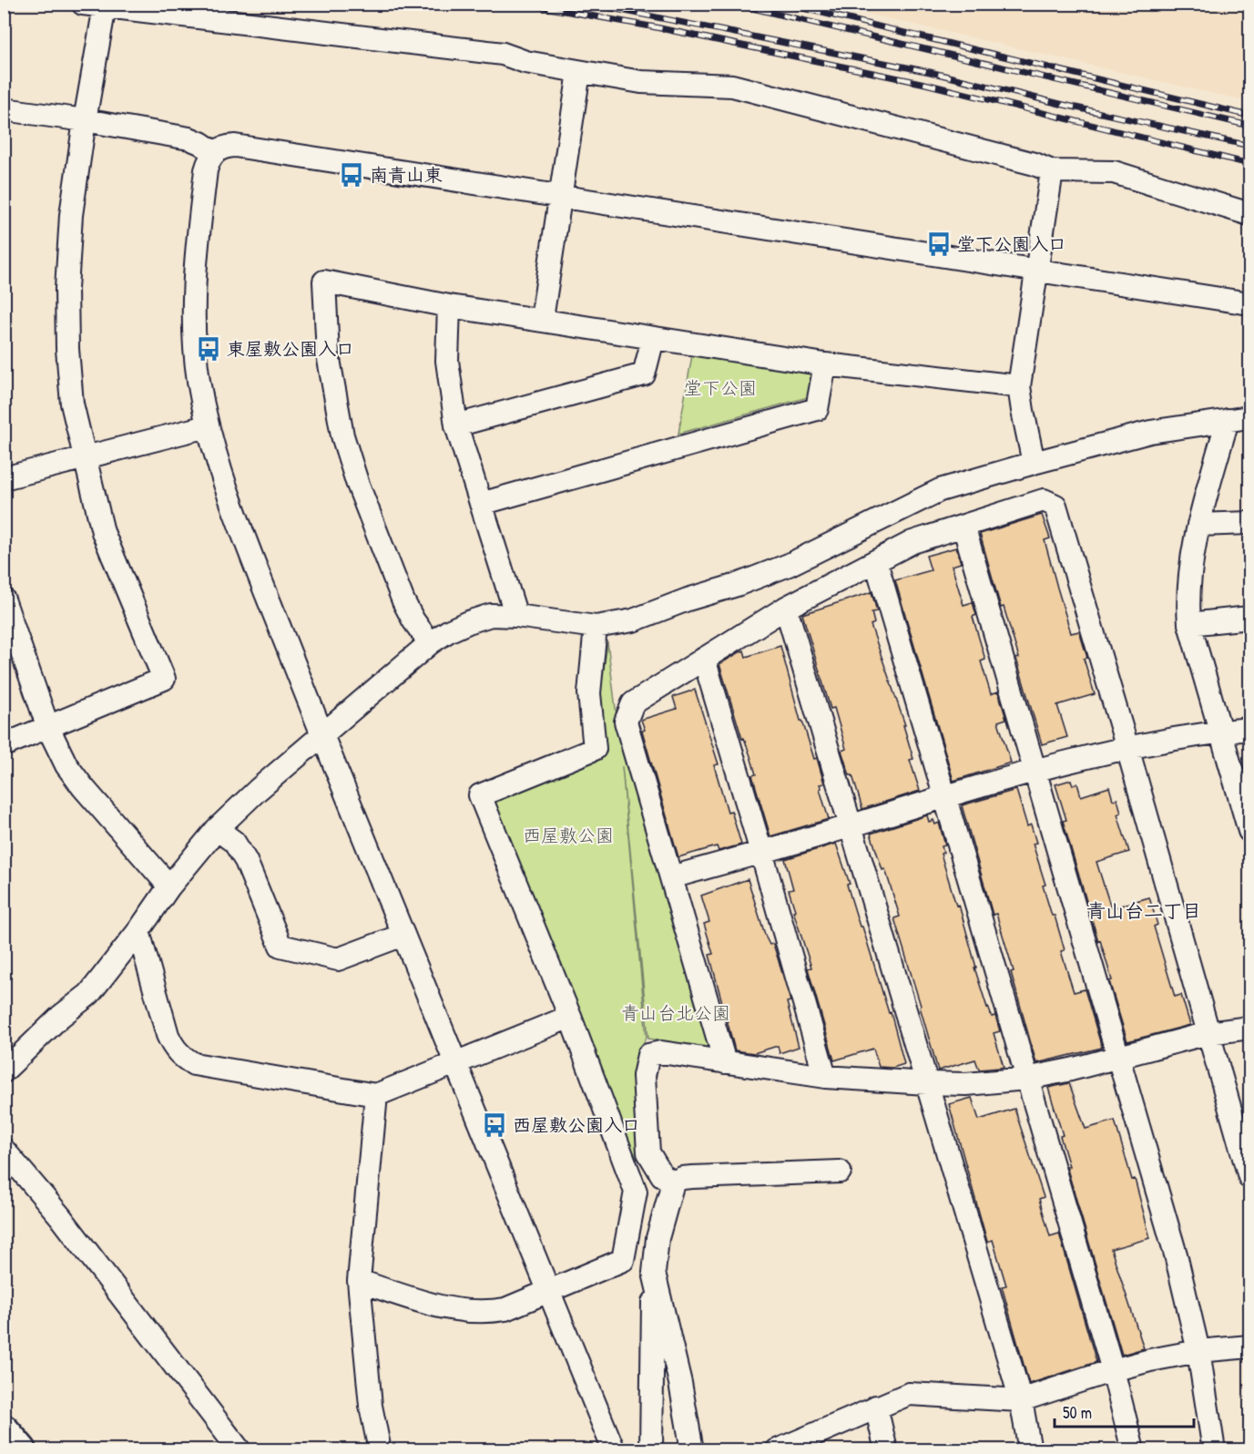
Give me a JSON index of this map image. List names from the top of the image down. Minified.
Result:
{"districts":["青山台二丁目"],"parks":["堂下公園","西屋敷公園","青山台北公園"],"places":{"bus stop":["南青山東","堂下公園入口","東屋敷公園入口","西屋敷公園入口"]},"scale_bar":"50 m"}
